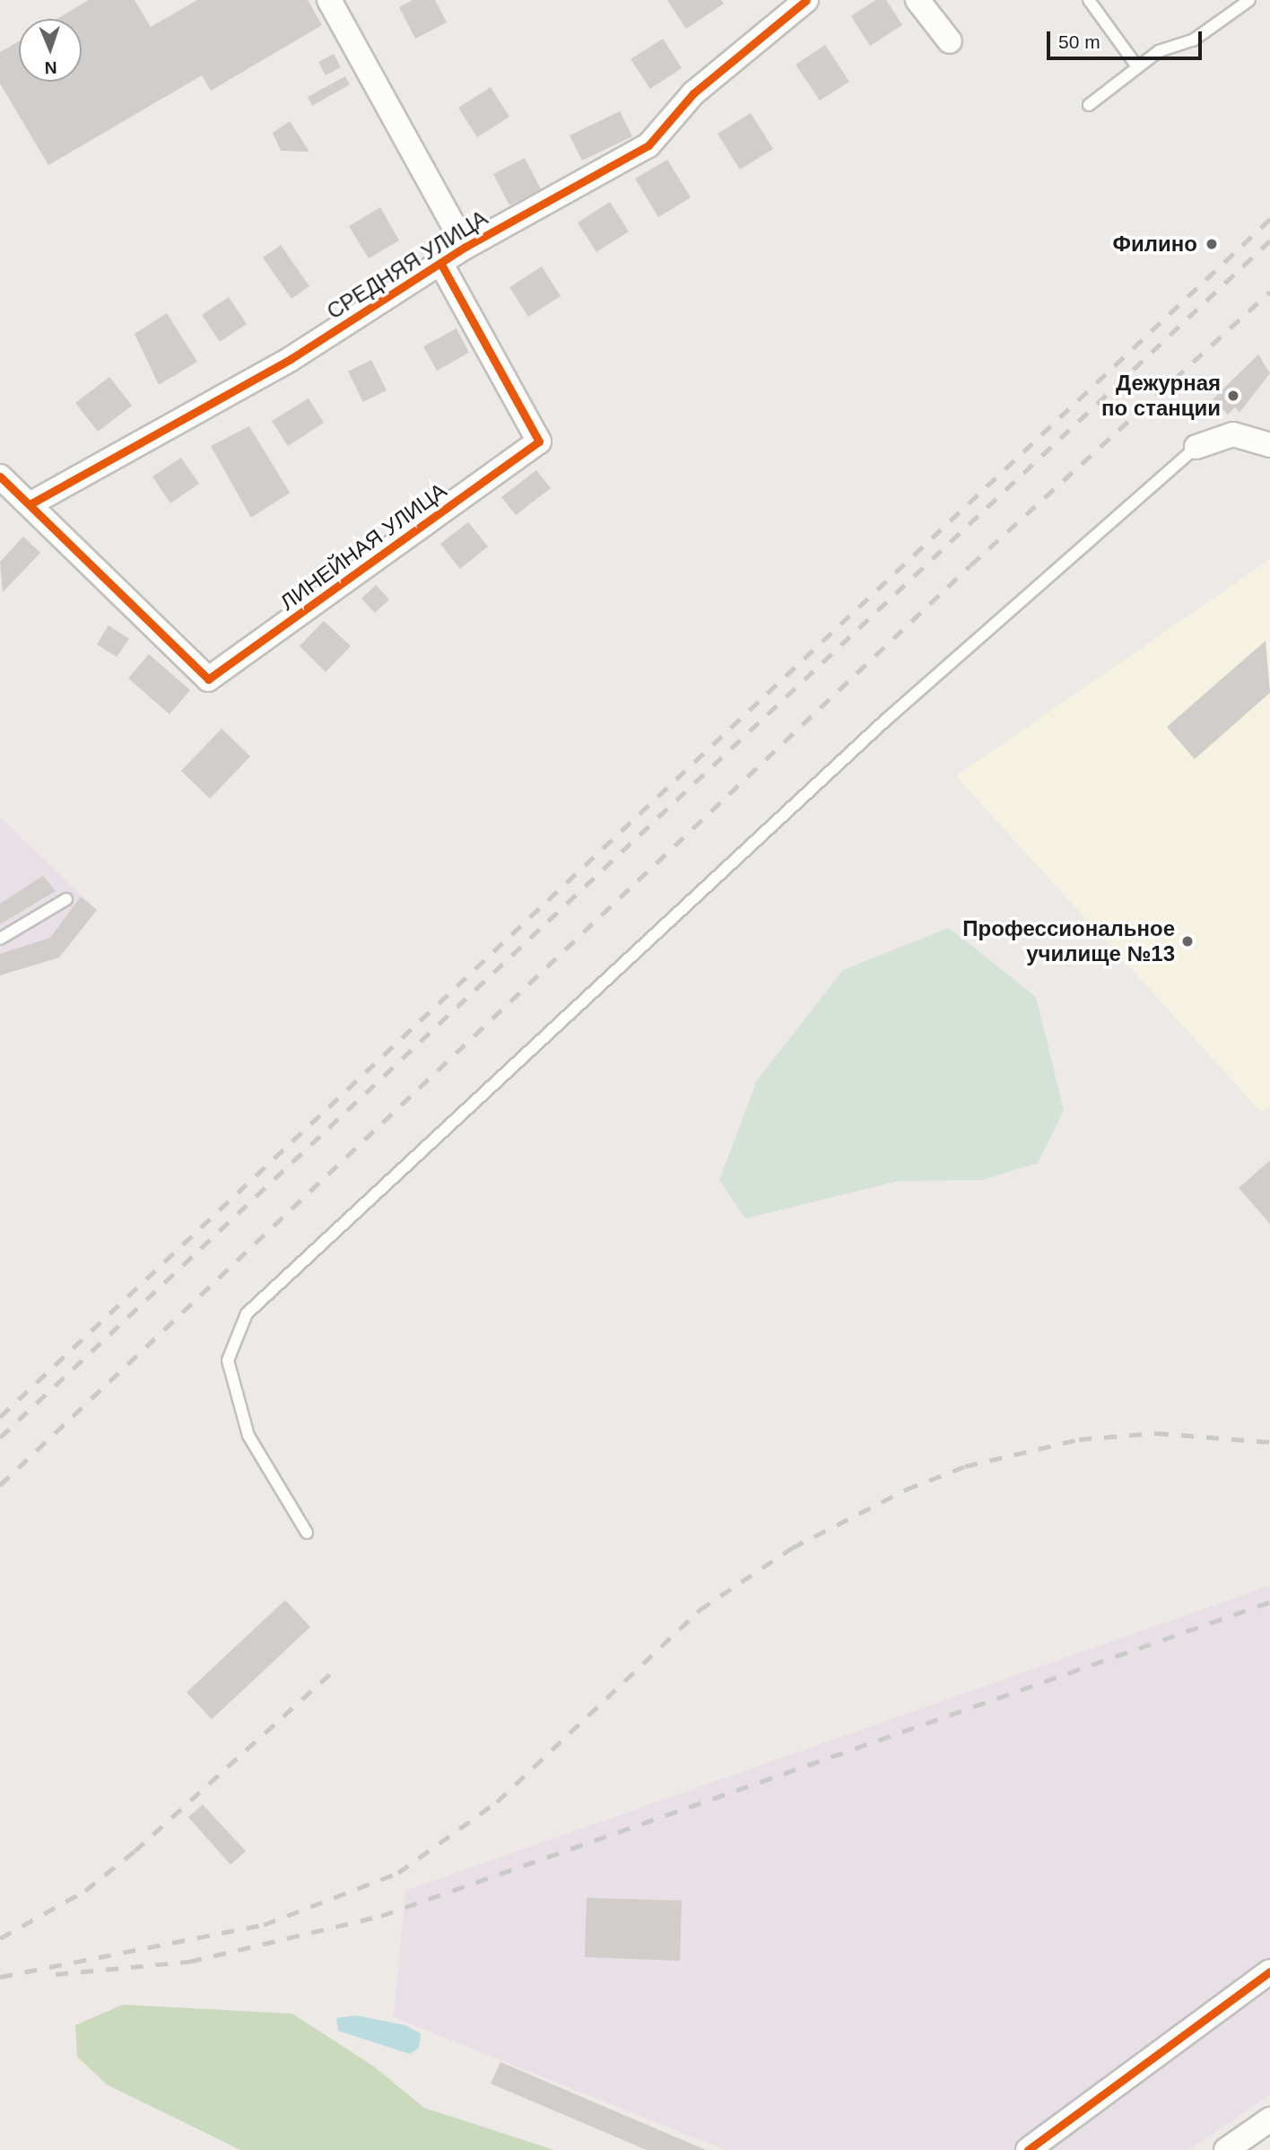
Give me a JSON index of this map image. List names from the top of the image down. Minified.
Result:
{"streets":{"street":["СРЕДНЯЯ УЛИЦА","ЛИНЕЙНАЯ УЛИЦА"]},"crossings":[["СРЕДНЯЯ УЛИЦА","ЛИНЕЙНАЯ УЛИЦА"]],"places":["Филино","Дежурная по станции","Профессиональное училище №13"],"scale_bar":"50 m","north":"bottom"}
